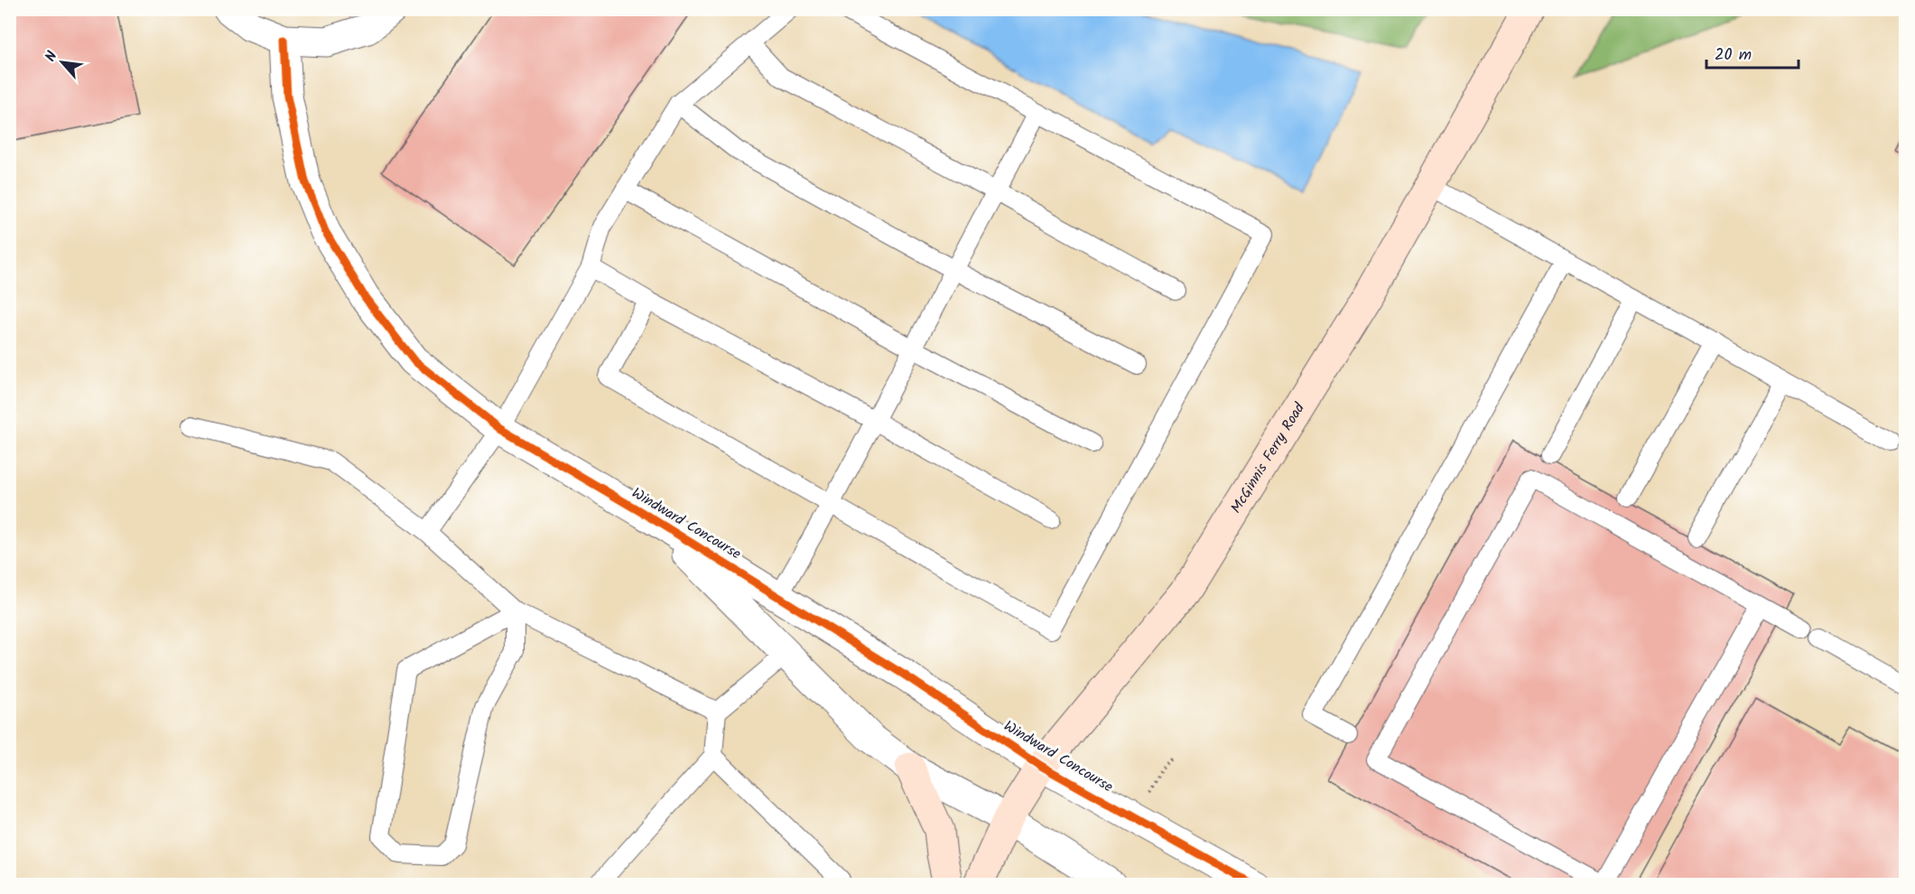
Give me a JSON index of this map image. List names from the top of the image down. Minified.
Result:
{"streets":{"main road":["McGinnis Ferry Road"],"street":["Windward Concourse"]},"crossings":[["McGinnis Ferry Road","Windward Concourse"]],"scale_bar":"20 m","north":"top left"}
